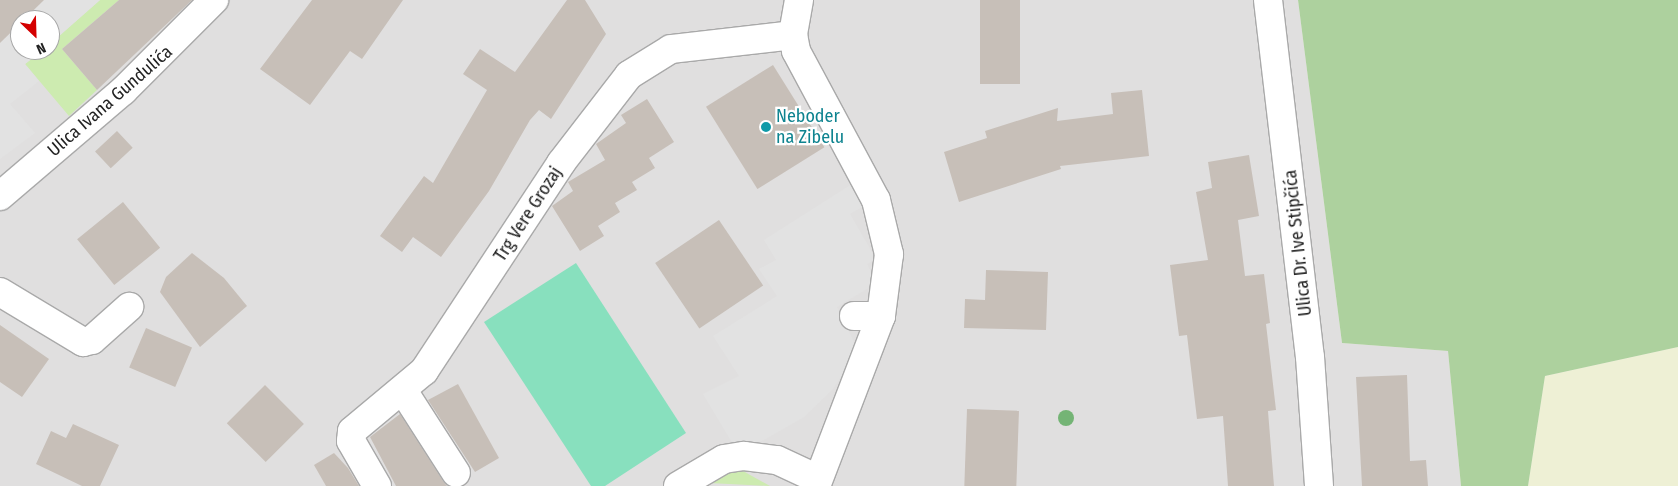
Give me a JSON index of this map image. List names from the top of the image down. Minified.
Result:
{"streets":{"street":["Ulica Ivana Gundulića","Trg Vere Grozaj","Ulica Dr. Ive Stipčića"]},"places":["Neboder na Zibelu"],"north":"bottom right"}
